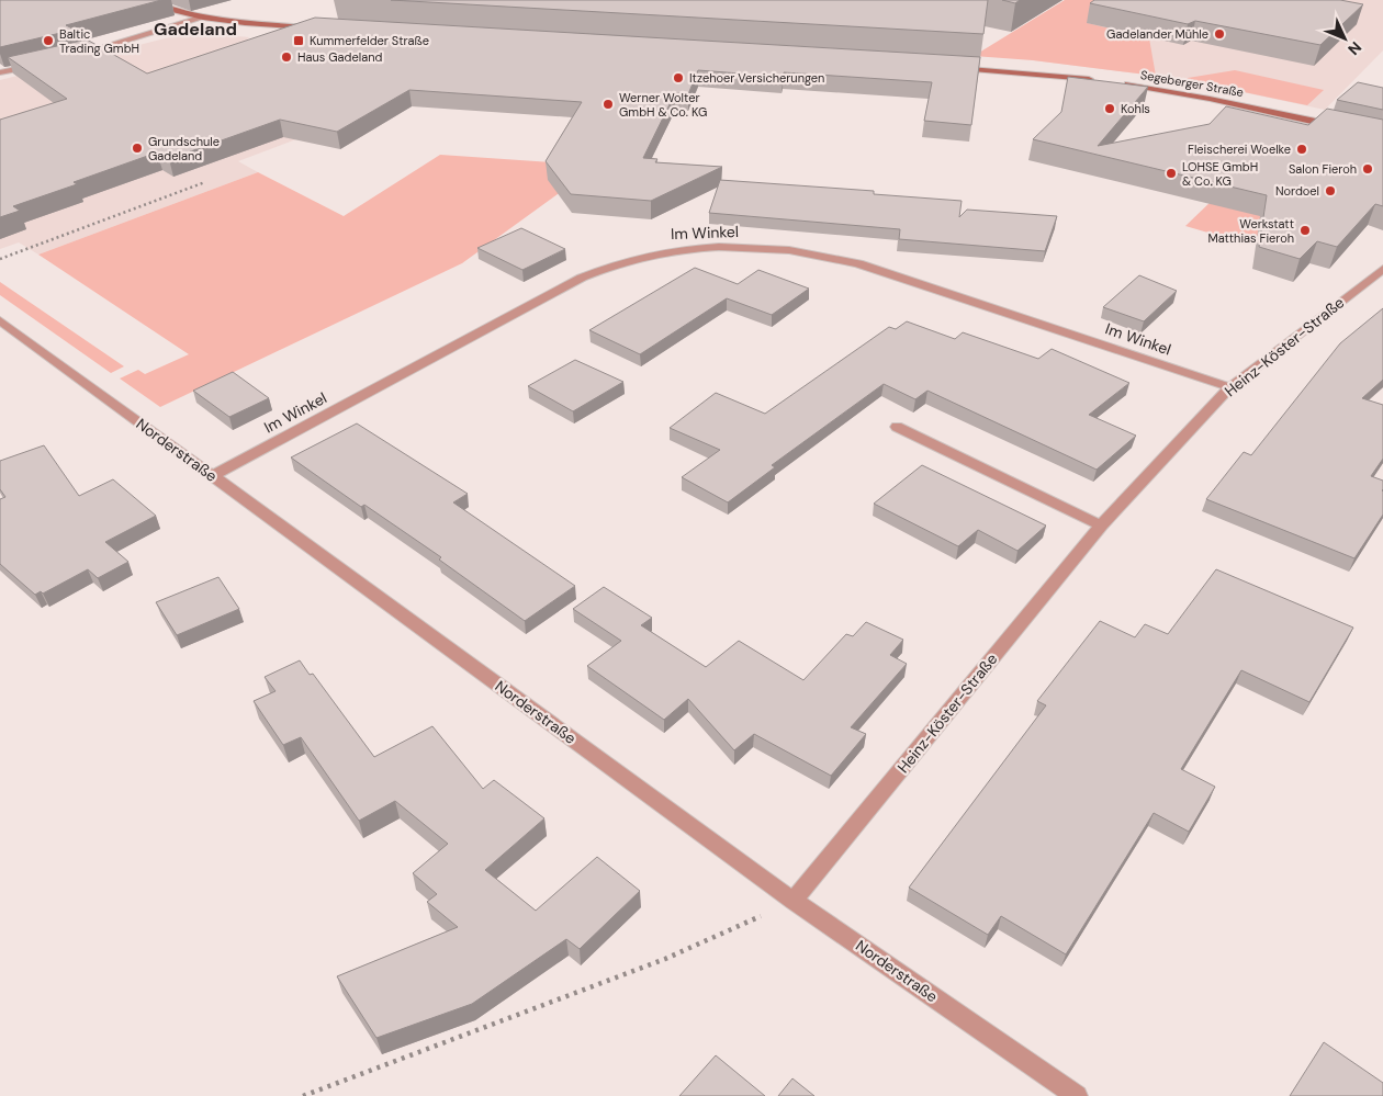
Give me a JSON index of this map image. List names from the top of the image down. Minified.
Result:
{"streets":{"main road":["Segeberger Straße"],"street":["Im Winkel","Heinz-Köster-Straße","Norderstraße"]},"crossings":[["Im Winkel","Heinz-Köster-Straße"],["Im Winkel","Norderstraße"],["Heinz-Köster-Straße","Norderstraße"]],"districts":["Gadeland"],"places":{"other":["Gadelander Mühle","Baltic Trading GmbH","Haus Gadeland","Itzehoer Versicherungen","Werner Wolter GmbH & Co. KG","Kohls","Grundschule Gadeland","Fleischerei Woelke","Salon Fieroh","LOHSE GmbH & Co. KG","Nordoel","Werkstatt Matthias Fieroh"],"transit":["Kummerfelder Straße"]},"north":"bottom right"}
